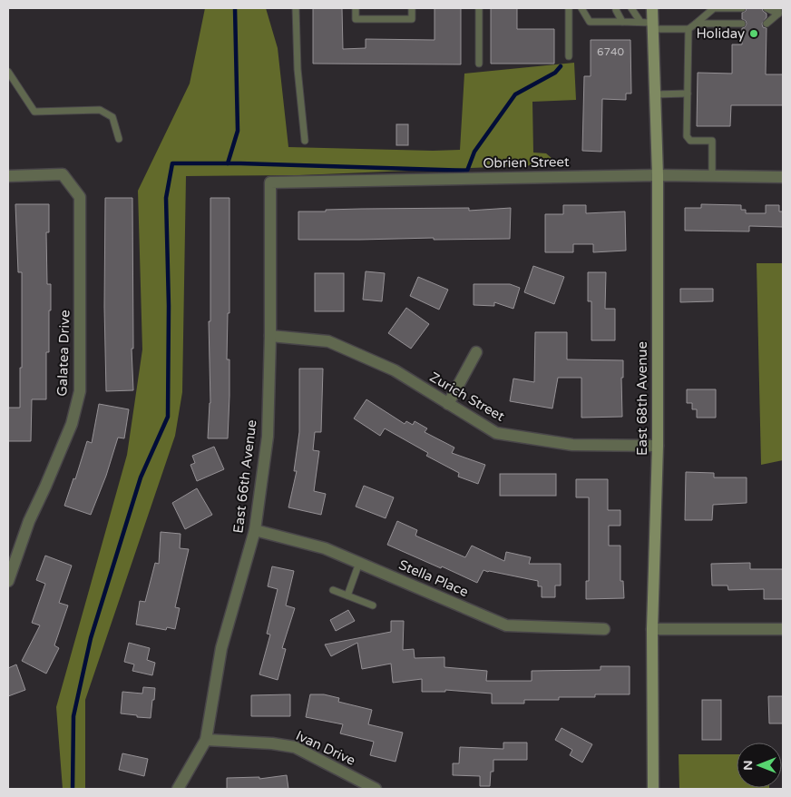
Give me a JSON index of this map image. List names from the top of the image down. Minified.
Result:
{"streets":{"street":["Obrien Street","Galatea Drive","Zurich Street","East 68th Avenue","East 66th Avenue","Stella Place","Ivan Drive"]},"crossings":[["Obrien Street","East 68th Avenue"],["Obrien Street","East 66th Avenue"],["Zurich Street","East 68th Avenue"],["Zurich Street","East 66th Avenue"],["East 66th Avenue","Stella Place"],["East 66th Avenue","Ivan Drive"]],"places":["Holiday"],"house_numbers":["6740"],"north":"left"}
